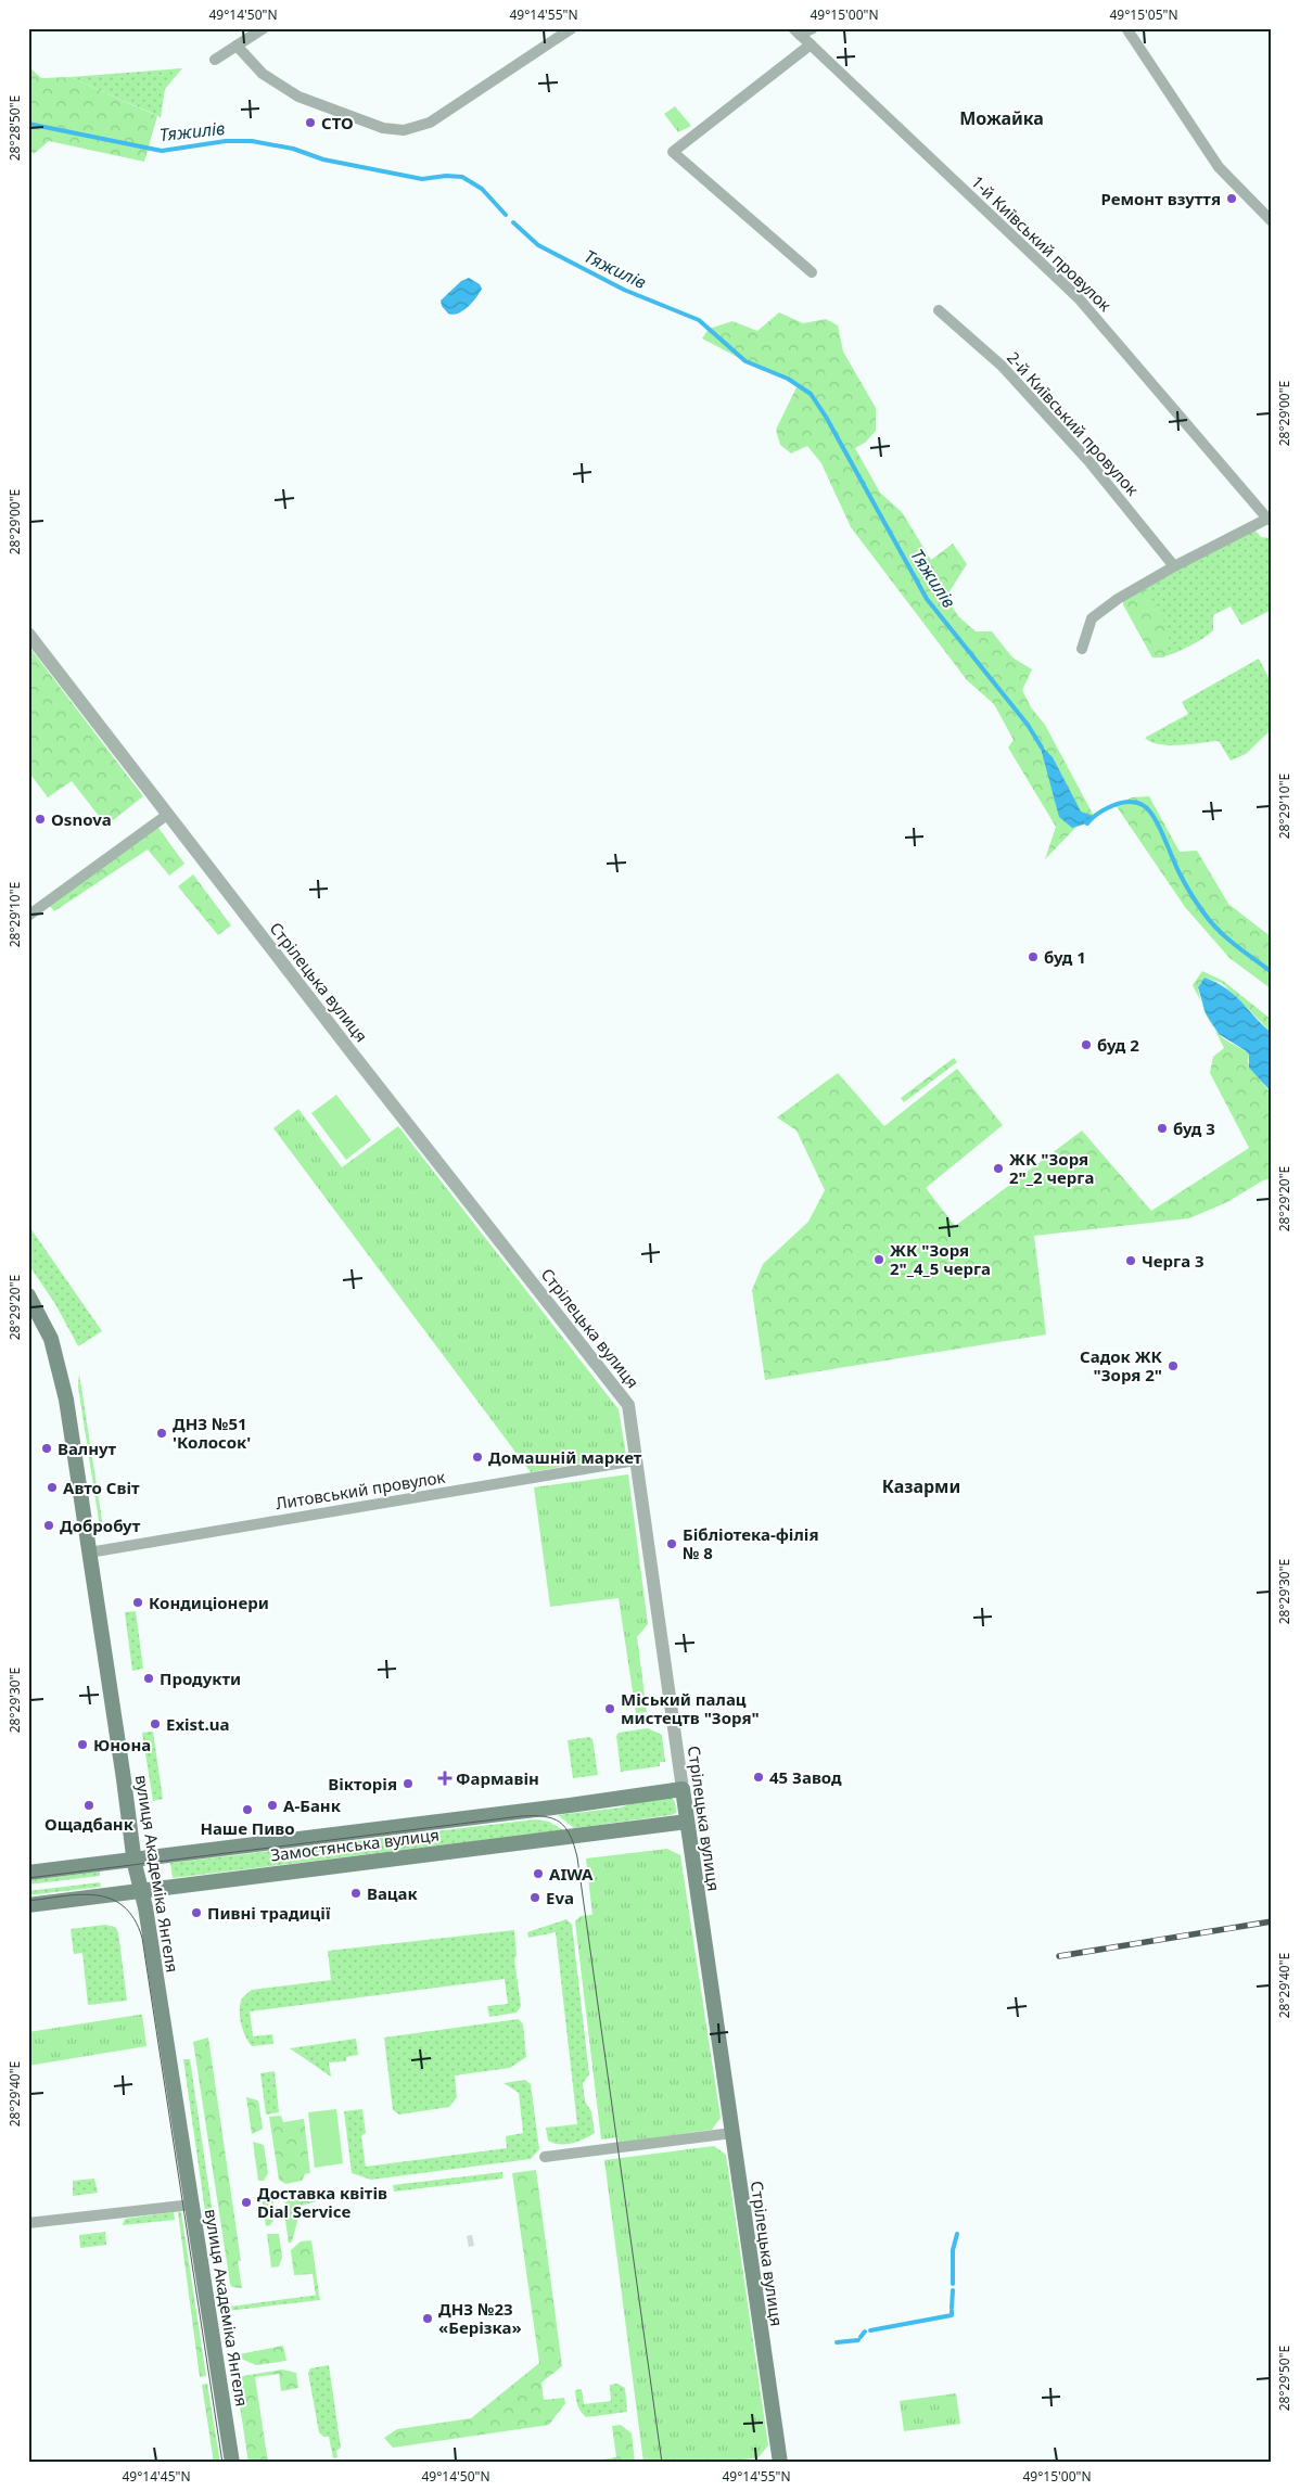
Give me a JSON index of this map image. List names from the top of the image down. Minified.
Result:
{"streets":{"main road":["Стрілецька вулиця","Замостянська вулиця","вулиця Академіка Янгеля"],"street":["1-й Київський провулок","2-й Київський провулок","Литовський провулок"]},"crossings":[["Стрілецька вулиця","Литовський провулок"],["Стрілецька вулиця","Замостянська вулиця"],["Литовський провулок","вулиця Академіка Янгеля"],["Замостянська вулиця","вулиця Академіка Янгеля"]],"districts":["Можайка","Казарми"],"water":["Тяжилів"],"places":{"other":["СТО","Ремонт взуття","Osnova","буд 1","буд 2","буд 3","ЖК \"Зоря 2\"_2 черга","ЖК \"Зоря 2\"_4_5 черга","Черга 3","Садок ЖК \"Зоря 2\"","ДНЗ №51 'Колосок'","Валнут","Домашній маркет","Авто Світ","Добробут","Бібліотека-філія № 8","Кондиціонери","Продукти","Міський палац мистецтв \"Зоря\"","Exist.ua","Юнона","45 Завод","Вікторія","Ощадбанк","А-Банк","Наше Пиво","AIWA","Вацак","Eva","Пивні традиції","Доставка квітів Dial Service","ДНЗ №23 «Берізка»"],"health":["Фармавін"]},"coordinates":["49°14'50\"N","49°14'55\"N","49°15'00\"N","49°15'05\"N","28°28'50\"E","28°29'00\"E","28°29'10\"E","28°29'20\"E","28°29'30\"E","28°29'40\"E","28°29'50\"E","49°14'45\"N"]}
